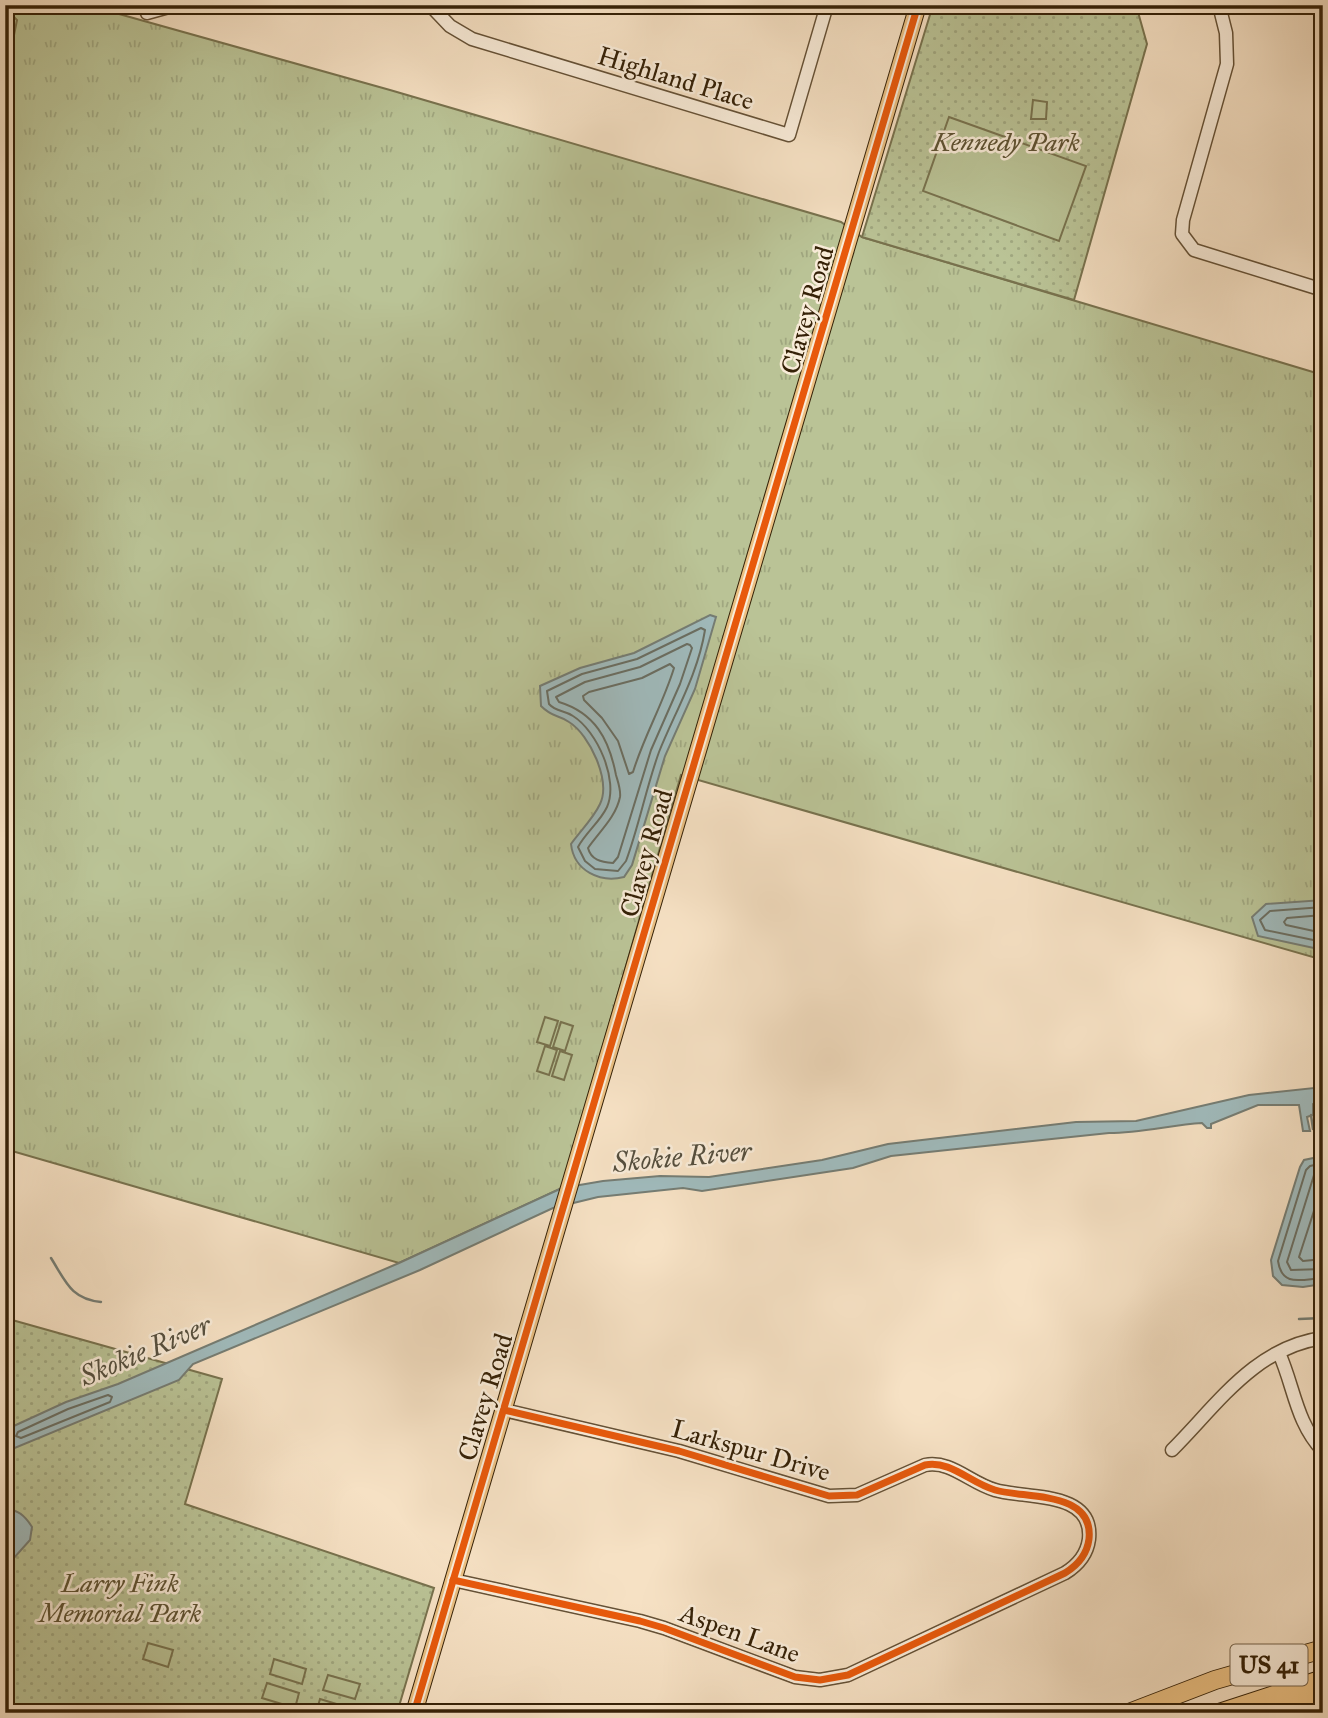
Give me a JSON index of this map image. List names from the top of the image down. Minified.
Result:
{"streets":{"highway":["US 41"],"main road":["Clavey Road"],"street":["Highland Place","Larkspur Drive","Aspen Lane"]},"crossings":[["Clavey Road","Larkspur Drive"],["Clavey Road","Aspen Lane"],["Larkspur Drive","Aspen Lane"]],"water":["Skokie River"],"parks":["Kennedy Park","Larry Fink Memorial Park"]}
